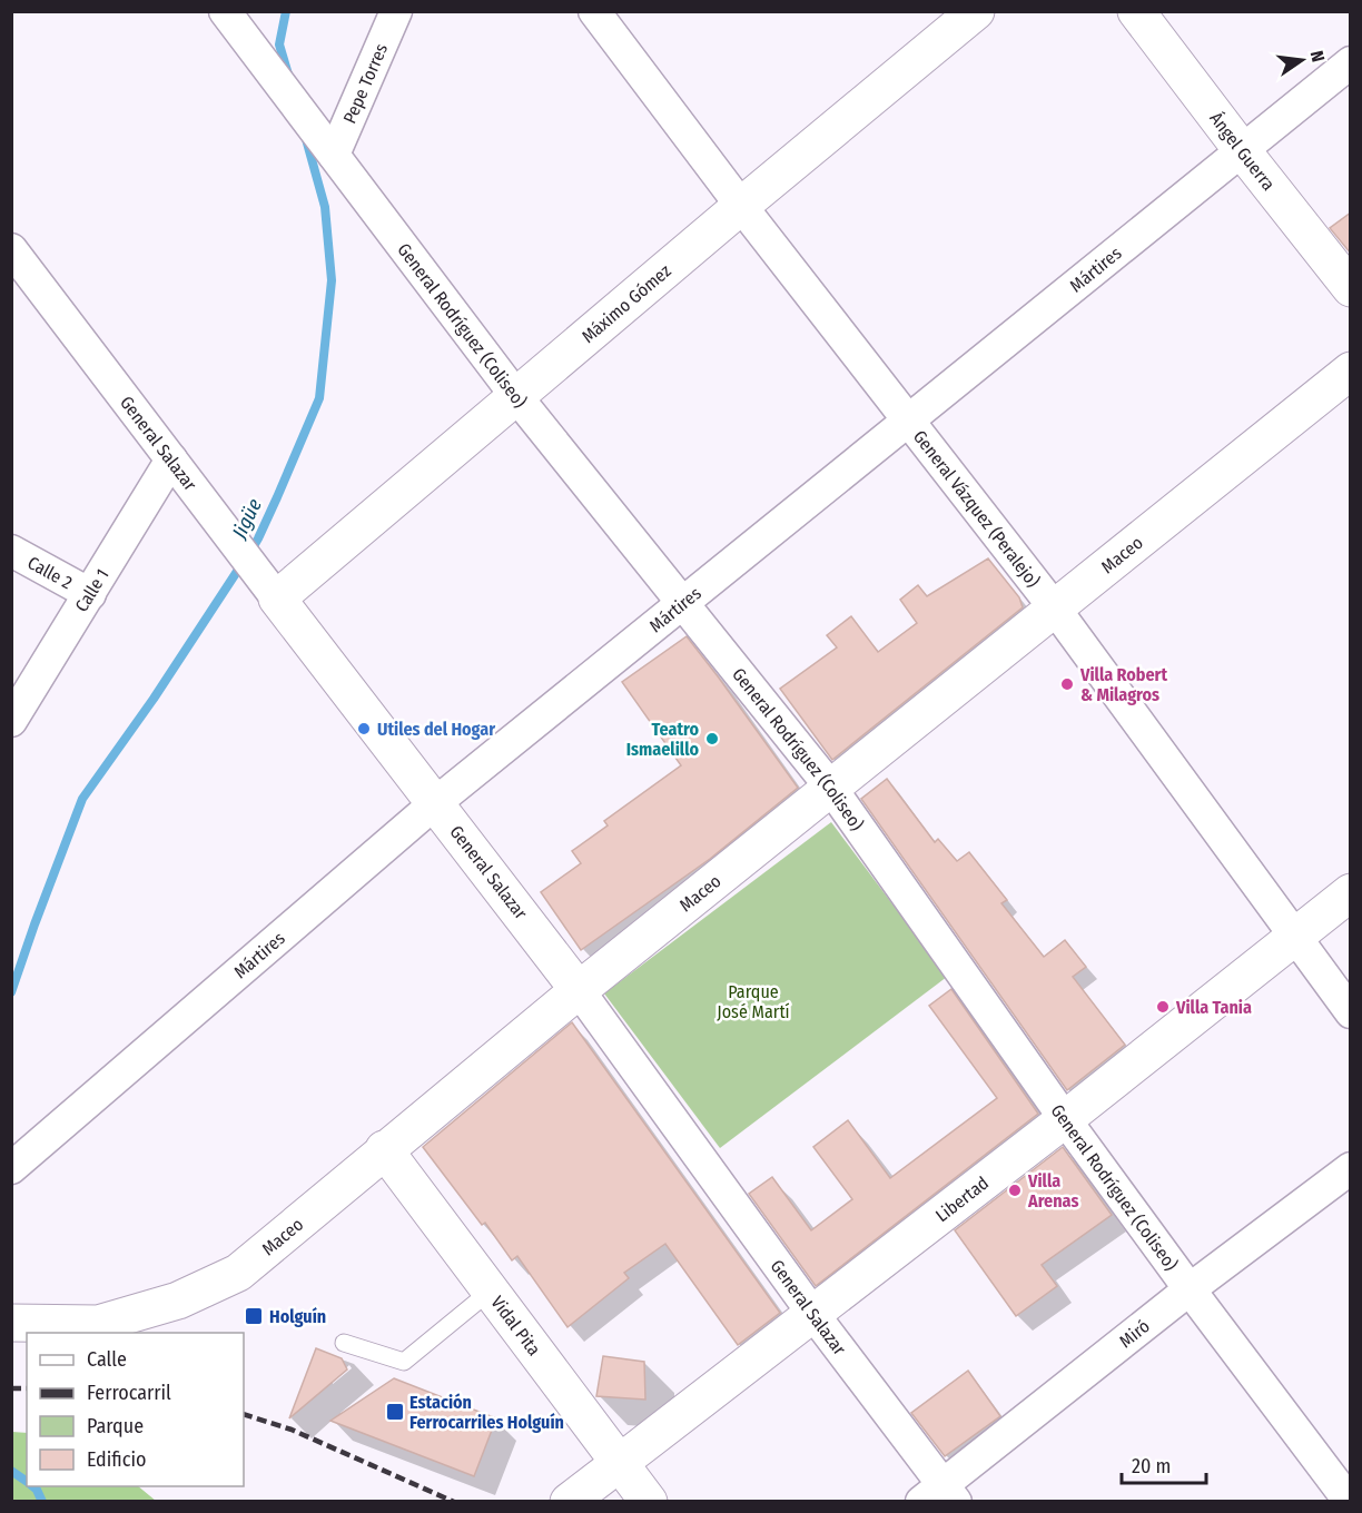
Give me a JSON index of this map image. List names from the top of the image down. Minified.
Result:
{"streets":{"street":["Pepe Torres","Ángel Guerra","Mártires","Máximo Gómez","General Rodríguez (Coliseo)","General Salazar","General Vázquez (Peralejo)","Maceo","Calle 2","Calle 1","Libertad","Vidal Pita","Miró"]},"crossings":[["Pepe Torres","General Rodríguez (Coliseo)"],["Ángel Guerra","Mártires"],["Mártires","General Rodríguez (Coliseo)"],["Mártires","General Salazar"],["Mártires","General Vázquez (Peralejo)"],["Máximo Gómez","General Rodríguez (Coliseo)"],["Máximo Gómez","General Salazar"],["Máximo Gómez","General Vázquez (Peralejo)"],["General Rodríguez (Coliseo)","Maceo"],["General Rodríguez (Coliseo)","Libertad"],["General Rodríguez (Coliseo)","Miró"],["General Salazar","Maceo"],["General Salazar","Calle 1"],["General Salazar","Libertad"],["General Salazar","Miró"],["General Vázquez (Peralejo)","Maceo"],["General Vázquez (Peralejo)","Libertad"],["Maceo","Vidal Pita"],["Calle 2","Calle 1"],["Libertad","Vidal Pita"]],"water":["Jigüe"],"parks":["Parque José Martí"],"places":{"other":["Villa Robert & Milagros","Utiles del Hogar","Teatro Ismaelillo","Villa Tania","Villa Arenas"],"transit":["Holguín","Estación Ferrocarriles Holguín"]},"legend":["Calle","Ferrocarril","Parque","Edificio"],"scale_bar":"20 m","north":"right"}
